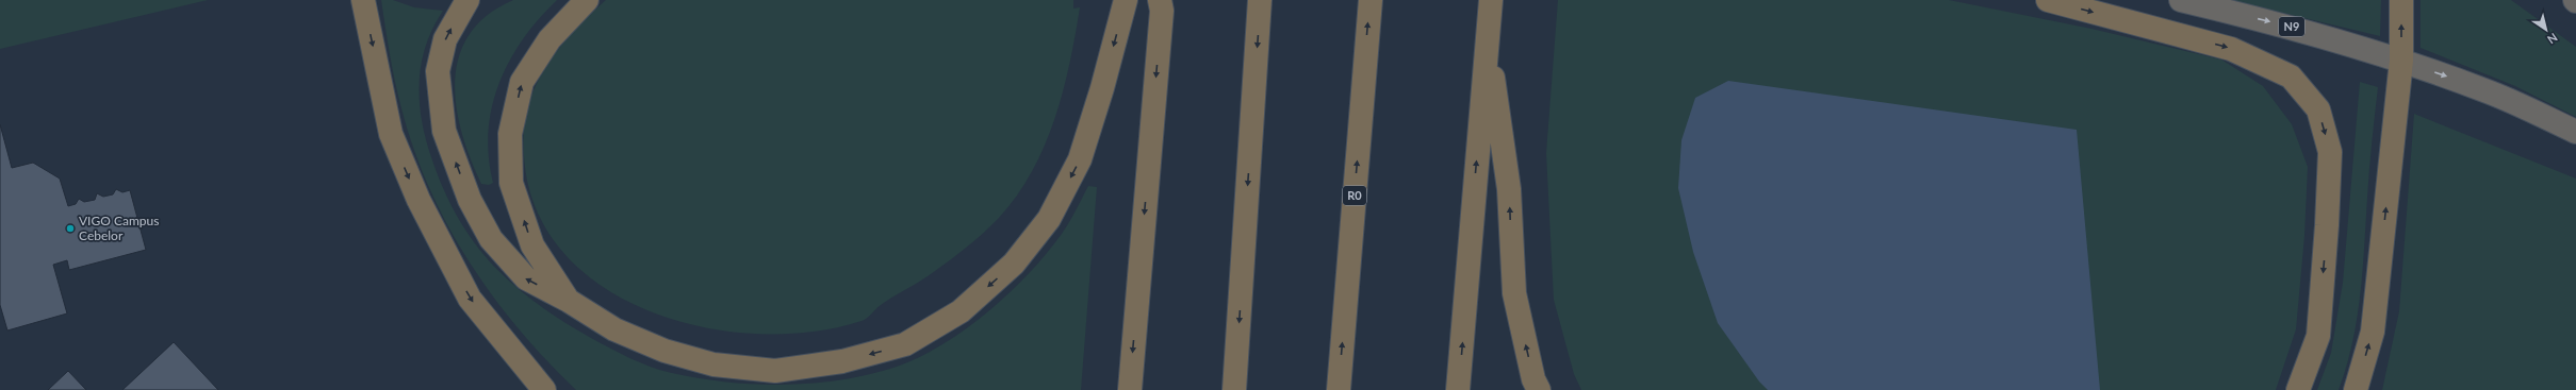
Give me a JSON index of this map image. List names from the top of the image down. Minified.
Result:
{"streets":{"highway":["N9","R0"]},"places":["VIGO Campus Cebelor"],"north":"bottom right"}
